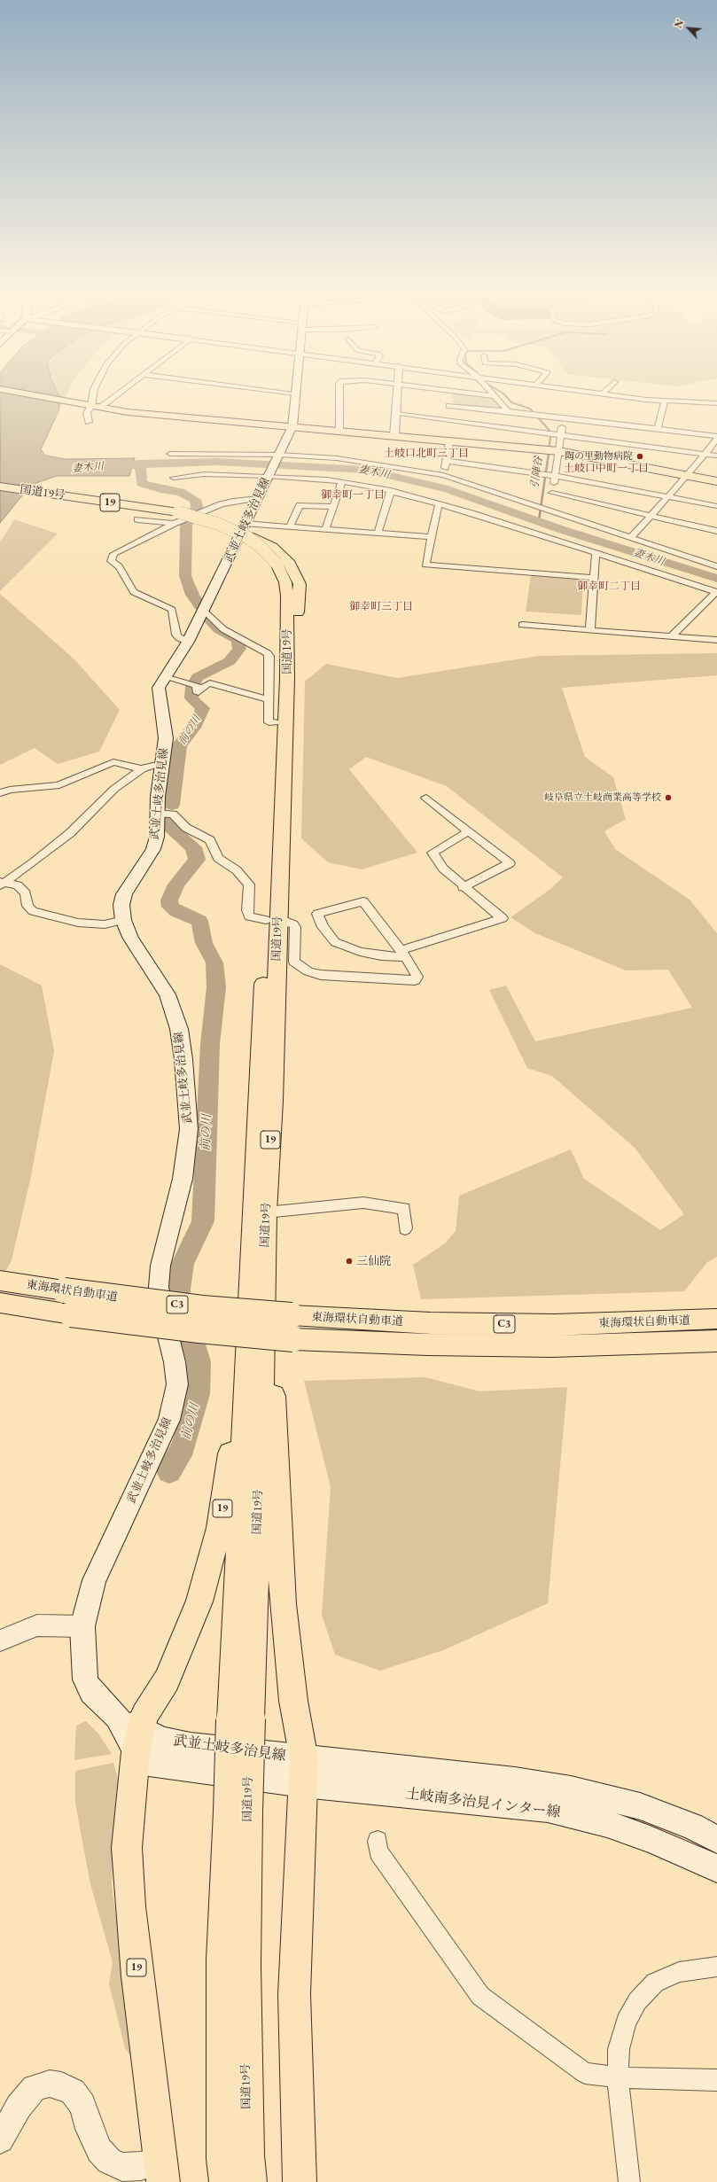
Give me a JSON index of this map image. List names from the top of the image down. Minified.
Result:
{"streets":{"main road":["国道19号","19","武並土岐多治見線","東海環状自動車道","C3","土岐南多治見インター線"]},"crossings":[["国道19号","19"],["19","武並土岐多治見線"],["19","土岐南多治見インター線"],["武並土岐多治見線","土岐南多治見インター線"]],"districts":["土岐口北町三丁目","土岐口中町一丁目","御幸町一丁目","御幸町二丁目","御幸町三丁目"],"water":["妻木川","引陣谷","前の川"],"places":["陶の里動物病院","岐阜県立土岐商業高等学校","三仙院"],"north":"top left"}
